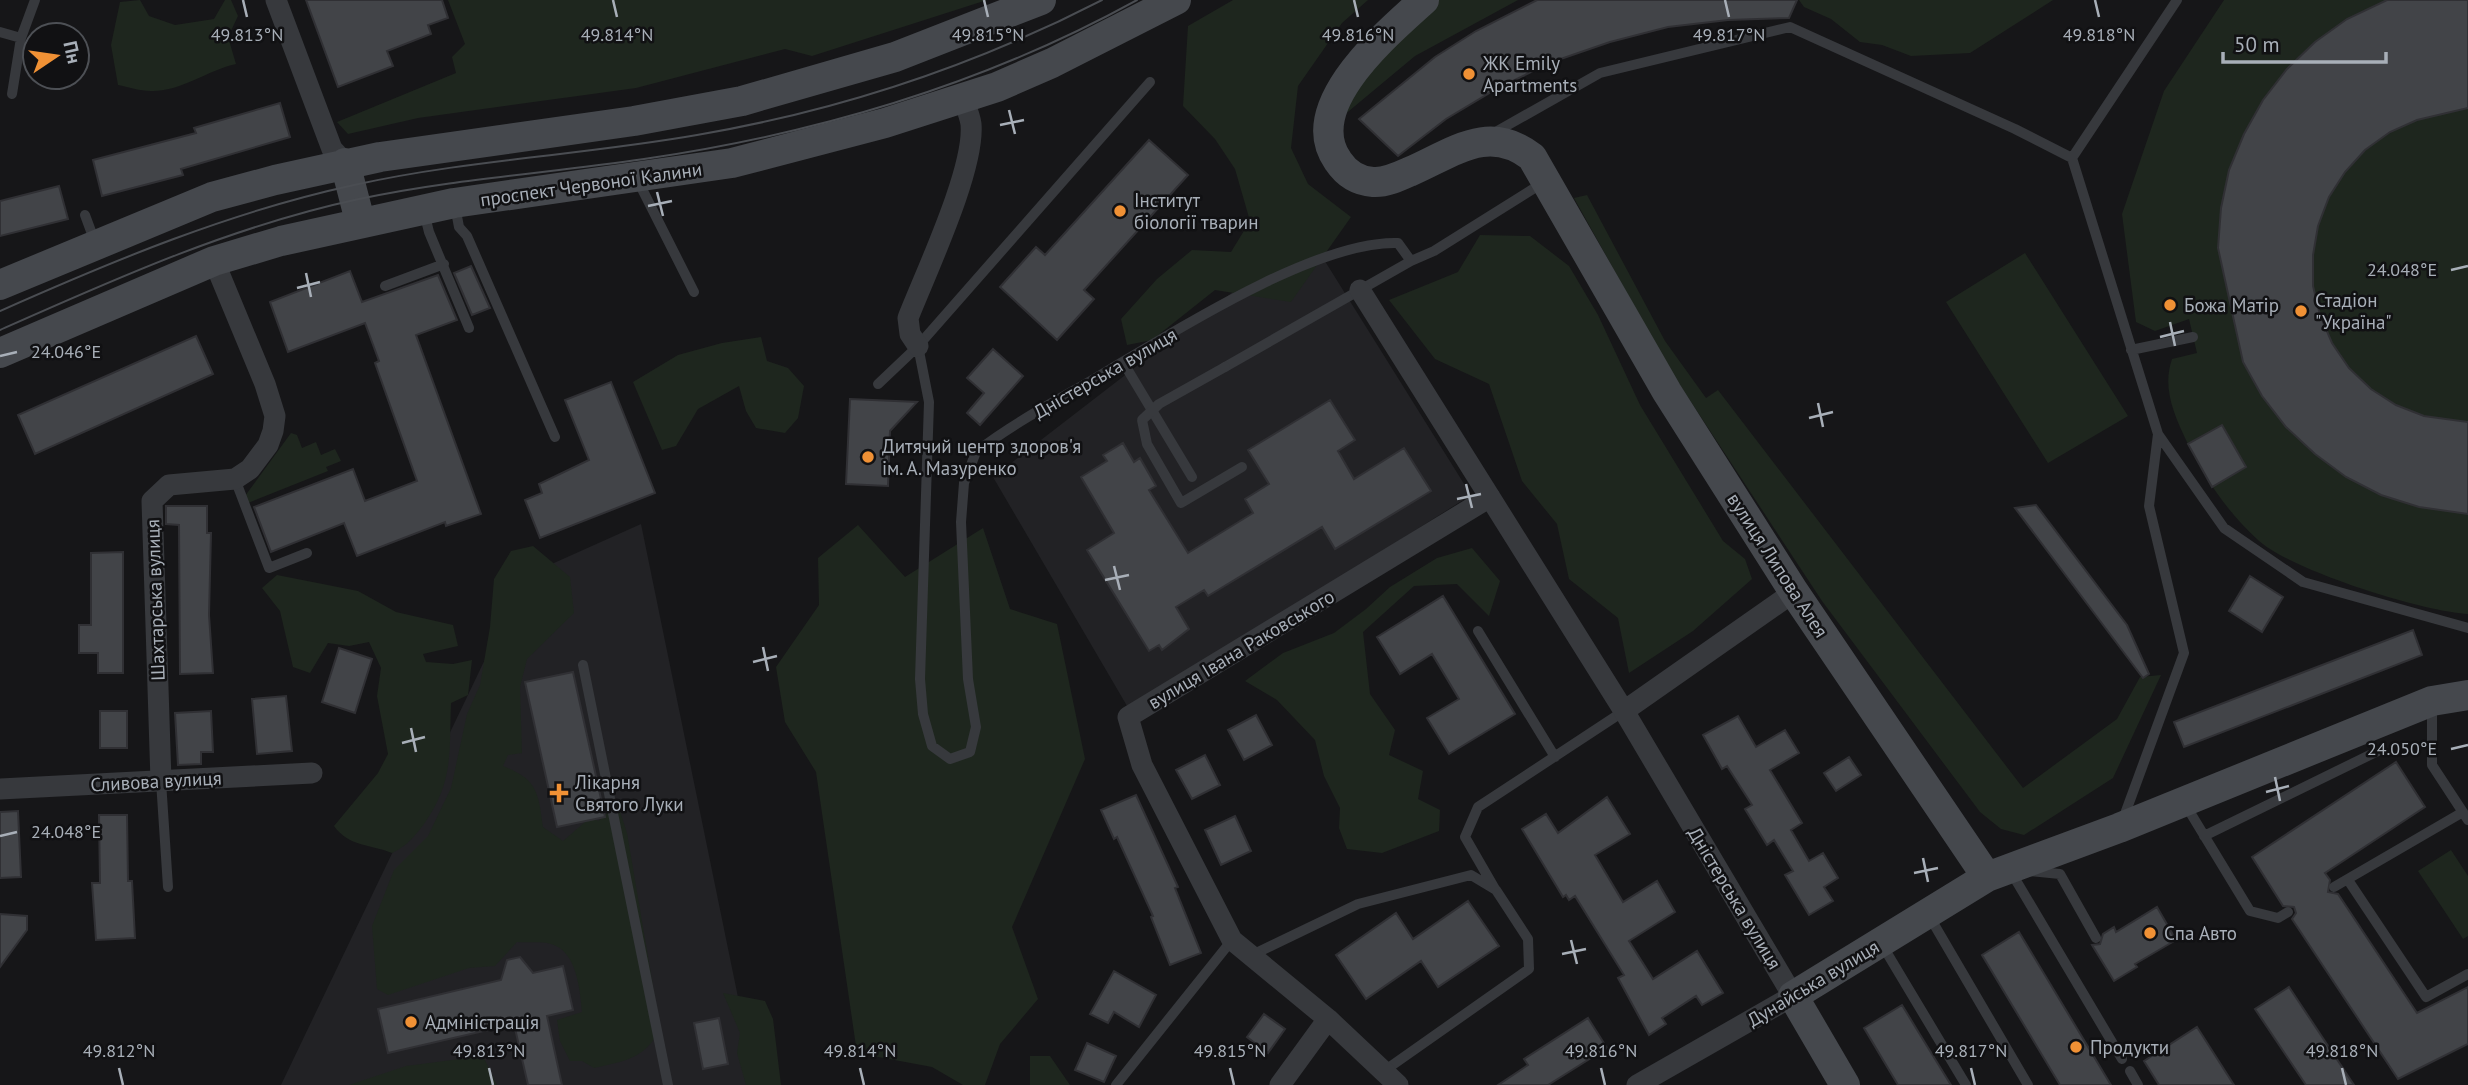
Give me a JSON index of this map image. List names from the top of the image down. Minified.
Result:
{"streets":{"main road":["проспект Червоної Калини","Дністерська вулиця","вулиця Липова Алея","Дунайська вулиця"],"street":["Шахтарська вулиця","вулиця Івана Раковського","Сливова вулиця"]},"crossings":[["Дністерська вулиця","вулиця Івана Раковського"],["Дністерська вулиця","Дунайська вулиця"],["вулиця Липова Алея","Дунайська вулиця"],["Шахтарська вулиця","Сливова вулиця"]],"places":{"other":["ЖК Emily Apartments","Інститут біології тварин","Божа Матір","Стадіон \"Україна\"","Дитячий центр здоров'я ім. А. Мазуренко","Спа Авто","Адміністрація","Продукти"],"health":["Лікарня Святого Луки"]},"scale_bar":"50 m","north":"right","coordinates":["49.816°N","49.813°N","49.814°N","49.815°N","49.817°N","49.818°N","24.048°E","24.046°E","24.050°E","49.812°N"]}
